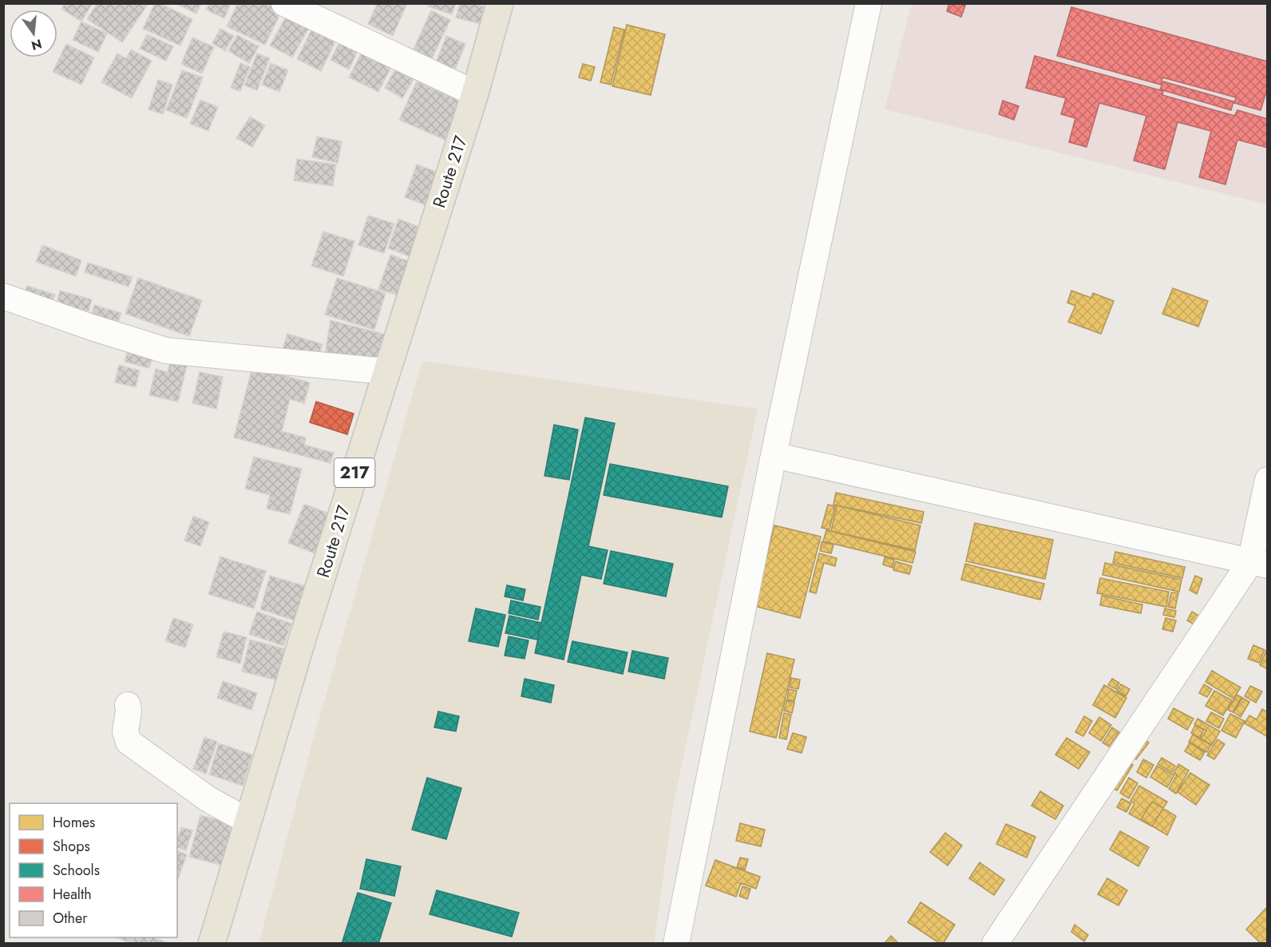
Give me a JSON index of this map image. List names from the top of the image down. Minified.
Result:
{"streets":{"main road":["Route 217","217"]},"legend":["Homes","Shops","Schools","Health","Other"],"north":"bottom"}
